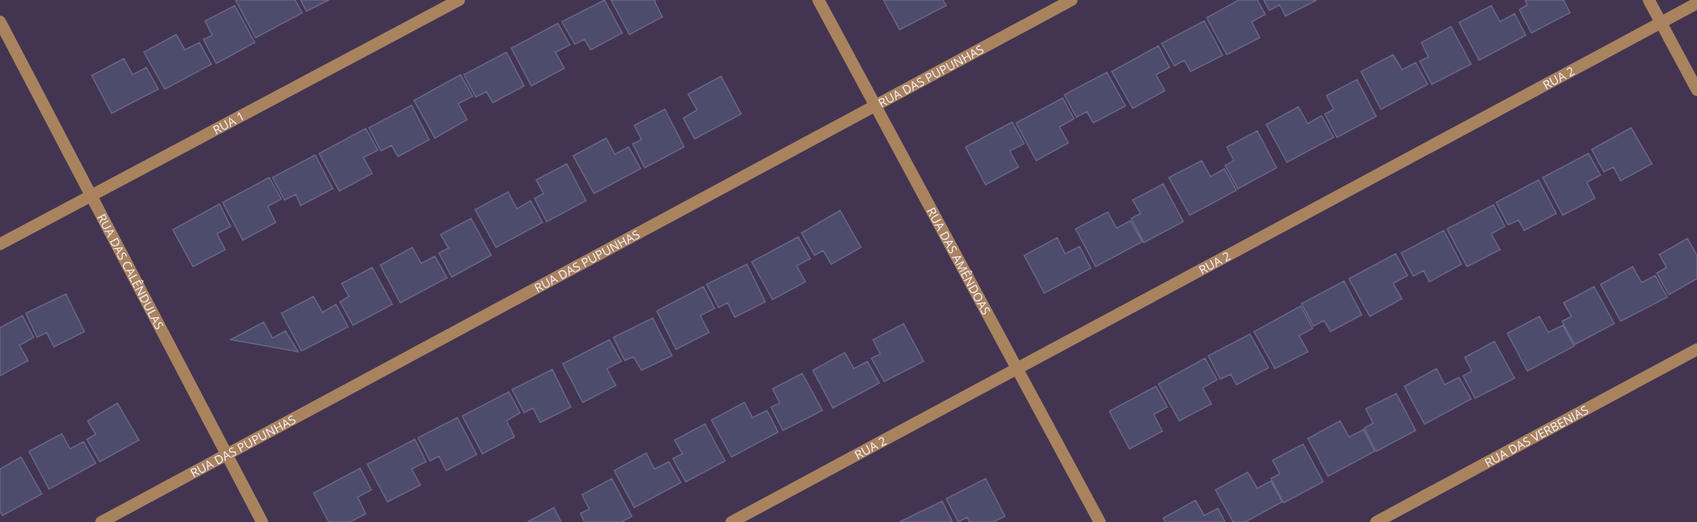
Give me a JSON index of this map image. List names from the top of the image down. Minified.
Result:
{"streets":{"street":["RUA DAS PUPUNHAS","RUA 2","RUA 1","RUA DAS AMÊNDOAS","RUA DAS CALÊNDULAS","RUA DAS VERBENIAS"]},"crossings":[["RUA DAS PUPUNHAS","RUA DAS AMÊNDOAS"],["RUA DAS PUPUNHAS","RUA DAS CALÊNDULAS"],["RUA 2","RUA DAS AMÊNDOAS"],["RUA 1","RUA DAS CALÊNDULAS"]]}
